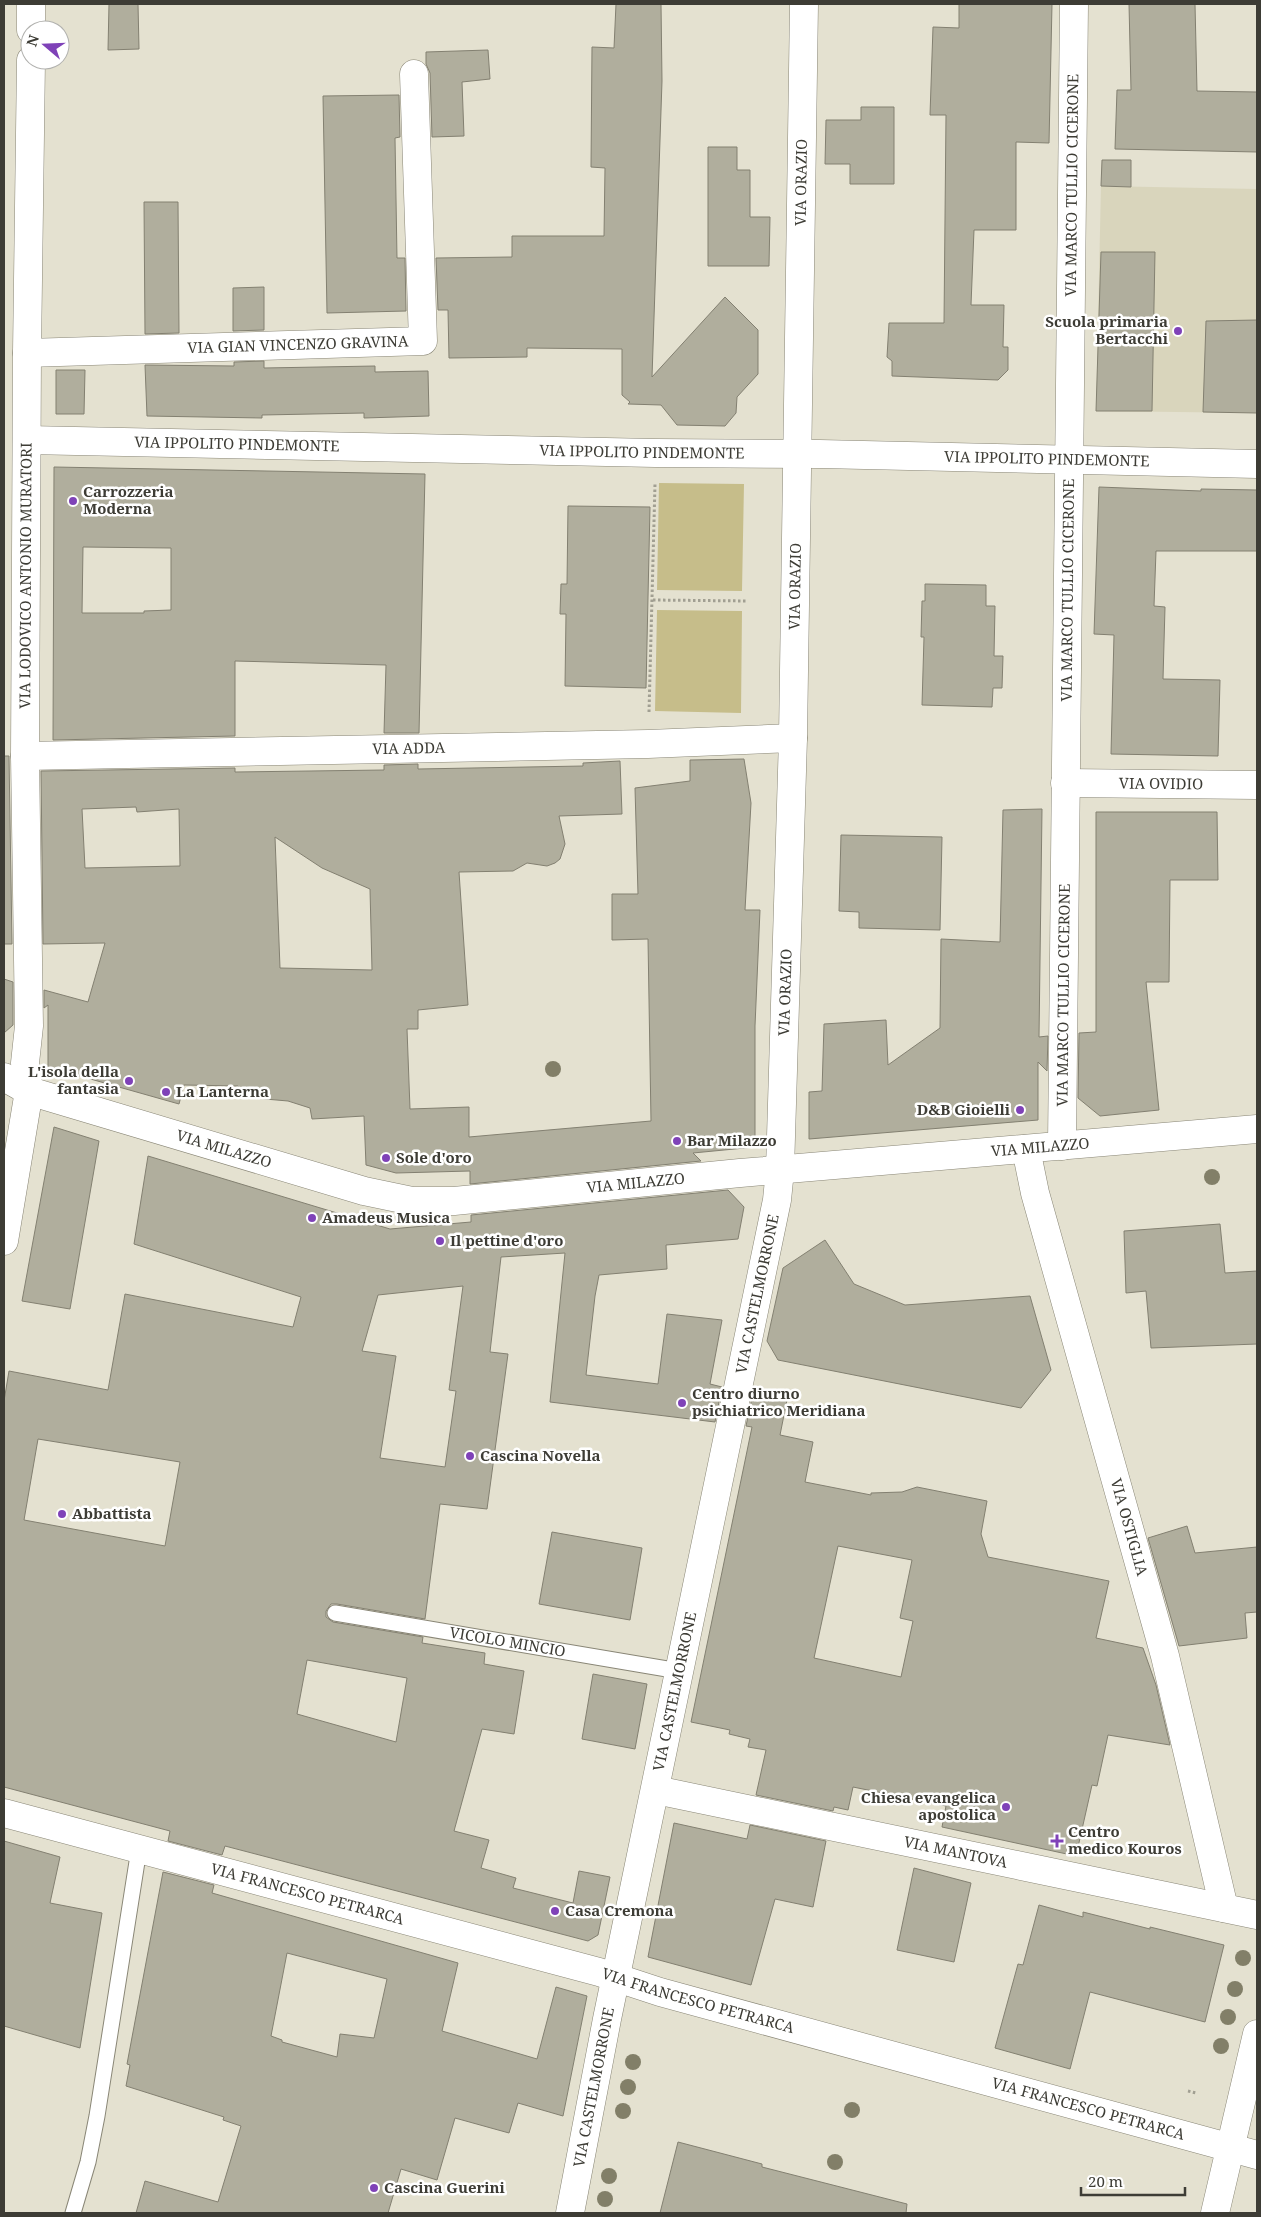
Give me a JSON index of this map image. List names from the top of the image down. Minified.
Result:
{"streets":{"street":["VIA ORAZIO","VIA MARCO TULLIO CICERONE","VIA GIAN VINCENZO GRAVINA","VIA IPPOLITO PINDEMONTE","VIA LODOVICO ANTONIO MURATORI","VIA ADDA","VIA OVIDIO","VIA MILAZZO","VIA CASTELMORRONE","VIA OSTIGLIA","VIA MANTOVA","VIA FRANCESCO PETRARCA"],"lane":["VICOLO MINCIO"]},"crossings":[["VIA ORAZIO","VIA IPPOLITO PINDEMONTE"],["VIA ORAZIO","VIA ADDA"],["VIA ORAZIO","VIA MILAZZO"],["VIA ORAZIO","VIA CASTELMORRONE"],["VIA MARCO TULLIO CICERONE","VIA IPPOLITO PINDEMONTE"],["VIA MARCO TULLIO CICERONE","VIA OVIDIO"],["VIA MARCO TULLIO CICERONE","VIA MILAZZO"],["VIA GIAN VINCENZO GRAVINA","VIA LODOVICO ANTONIO MURATORI"],["VIA IPPOLITO PINDEMONTE","VIA LODOVICO ANTONIO MURATORI"],["VIA LODOVICO ANTONIO MURATORI","VIA ADDA"],["VIA LODOVICO ANTONIO MURATORI","VIA MILAZZO"],["VIA MILAZZO","VIA CASTELMORRONE"],["VIA MILAZZO","VIA OSTIGLIA"],["VIA CASTELMORRONE","VICOLO MINCIO"],["VIA CASTELMORRONE","VIA MANTOVA"],["VIA CASTELMORRONE","VIA FRANCESCO PETRARCA"],["VIA OSTIGLIA","VIA MANTOVA"]],"places":{"other":["Scuola primaria Bertacchi","Carrozzeria Moderna","L'isola della fantasia","La Lanterna","D&B Gioielli","Bar Milazzo","Sole d'oro","Amadeus Musica","Il pettine d'oro","Centro diurno psichiatrico Meridiana","Cascina Novella","Abbattista","Chiesa evangelica apostolica","Casa Cremona","Cascina Guerini"],"health":["Centro medico Kouros"]},"scale_bar":"20 m","north":"left"}
